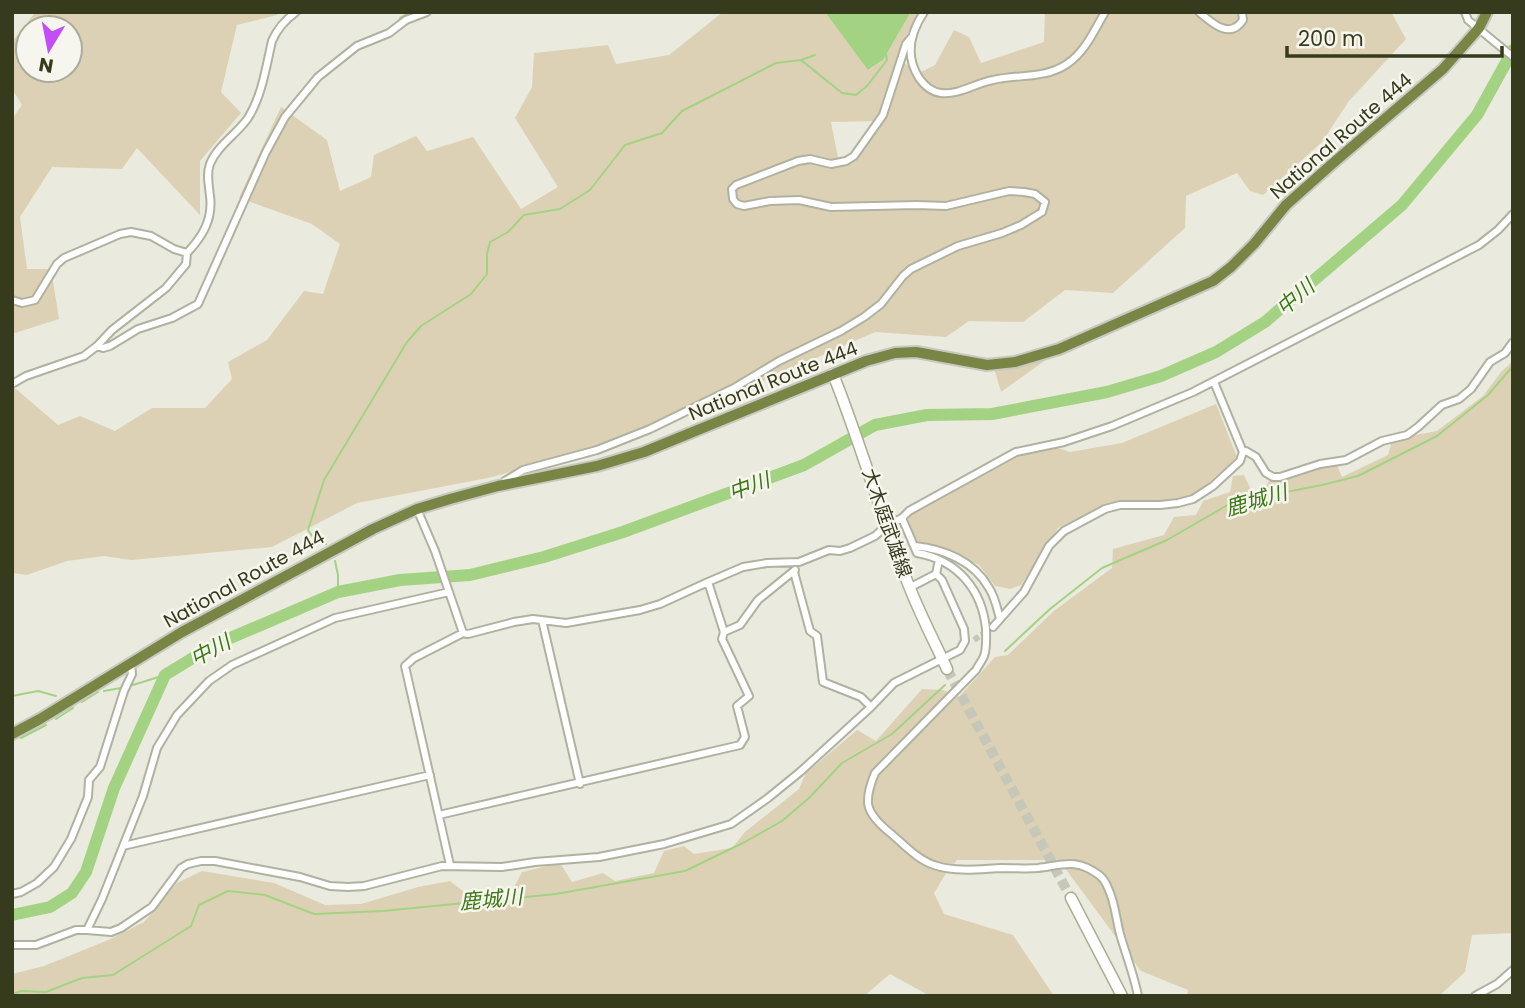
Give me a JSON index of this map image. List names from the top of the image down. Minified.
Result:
{"streets":{"highway":["National Route 444"],"main road":["大木庭武雄線"]},"crossings":[["National Route 444","大木庭武雄線"]],"water":["中川","鹿城川"],"scale_bar":"200 m","north":"bottom"}
